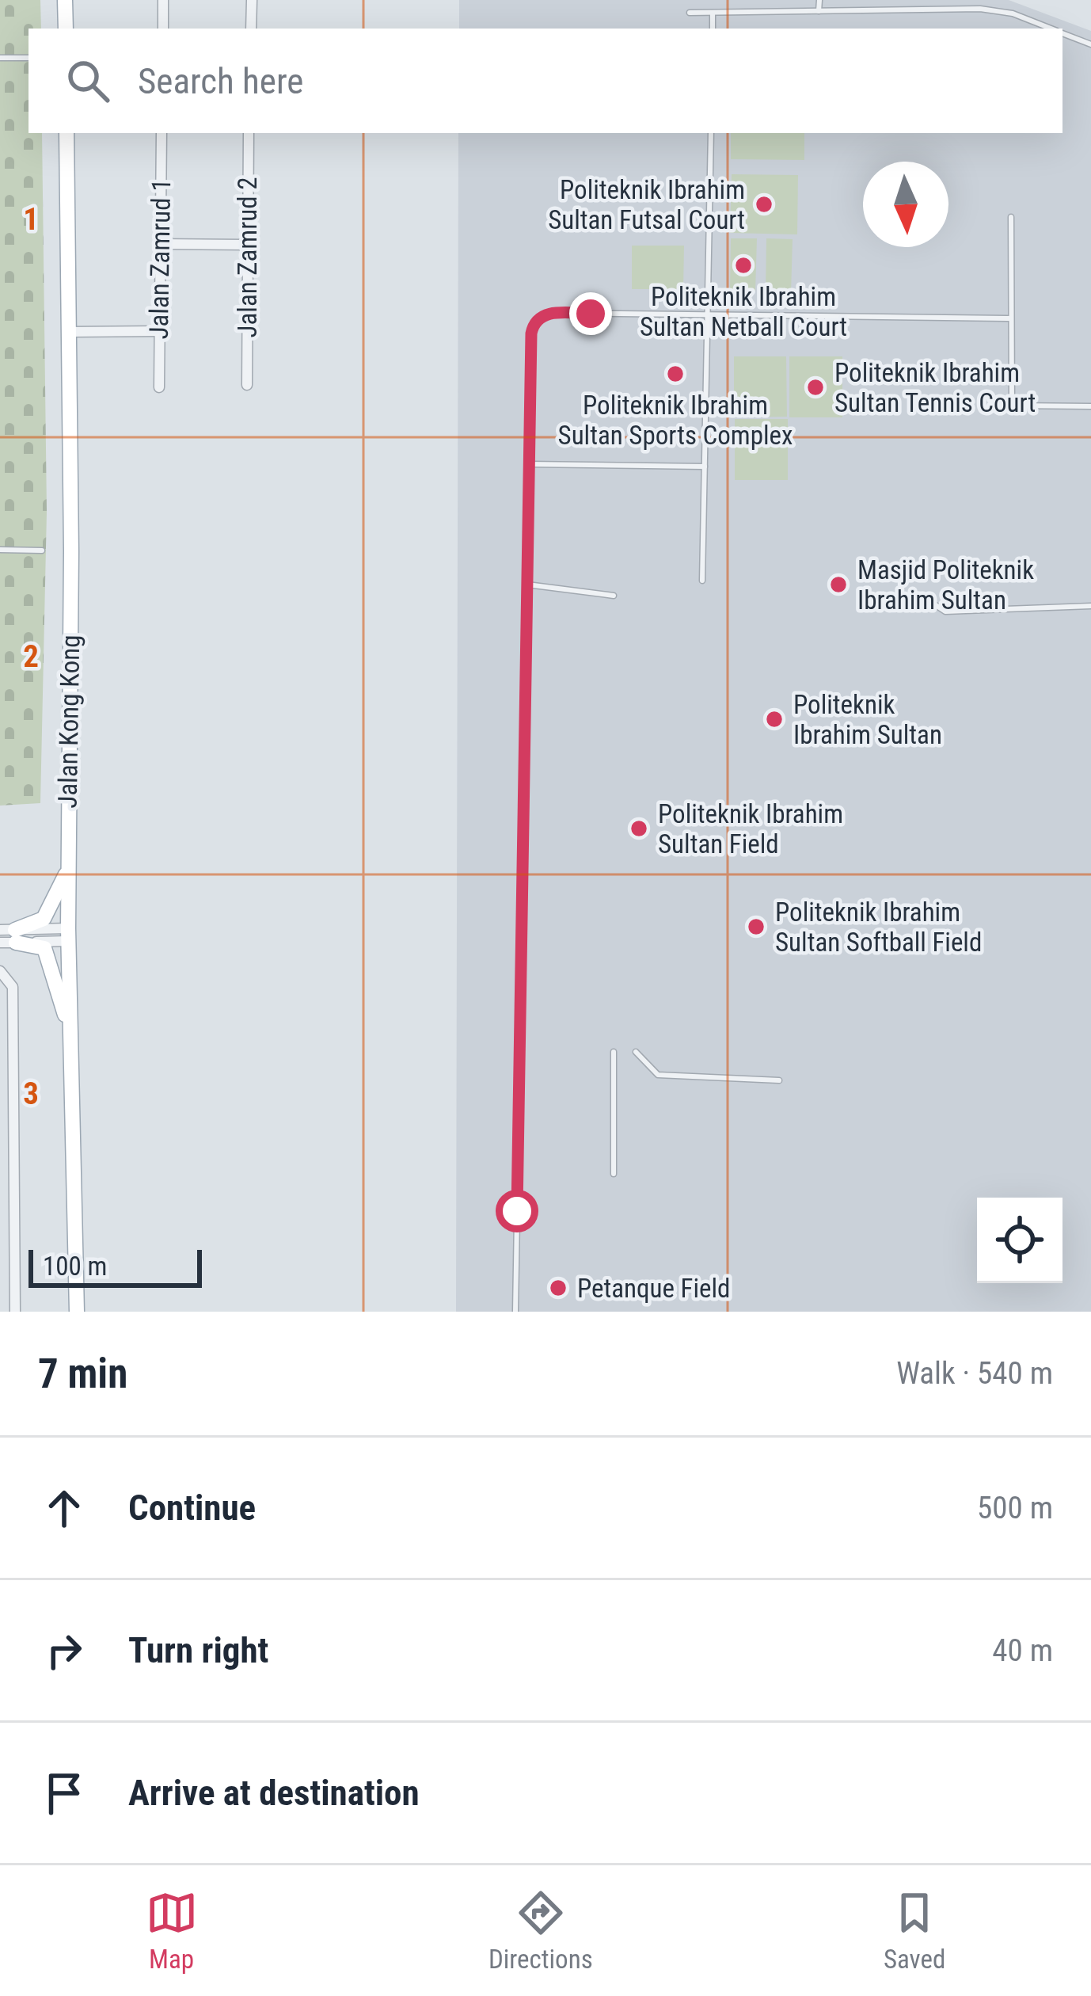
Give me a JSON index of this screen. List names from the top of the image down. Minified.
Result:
{"streets":{"main road":["Jalan Kong Kong"],"street":["Jalan Zamrud 2","Jalan Zamrud 1"]},"places":["Politeknik Ibrahim Sultan Futsal Court","Politeknik Ibrahim Sultan Netball Court","Politeknik Ibrahim Sultan Sports Complex","Politeknik Ibrahim Sultan Tennis Court","Masjid Politeknik Ibrahim Sultan","Politeknik Ibrahim Sultan","Politeknik Ibrahim Sultan Field","Politeknik Ibrahim Sultan Softball Field","Petanque Field"],"scale_bar":"100 m","north":"bottom","page":{"search":"Search here","scale":"100 m","heading":["7 min","Walk · 540 m"],"list":[["Continue","500 m"],["Turn right","40 m"],"Arrive at destination"],"nav":["Map","Directions","Saved"]},"grid":{"rows":["1","2","3"]}}
